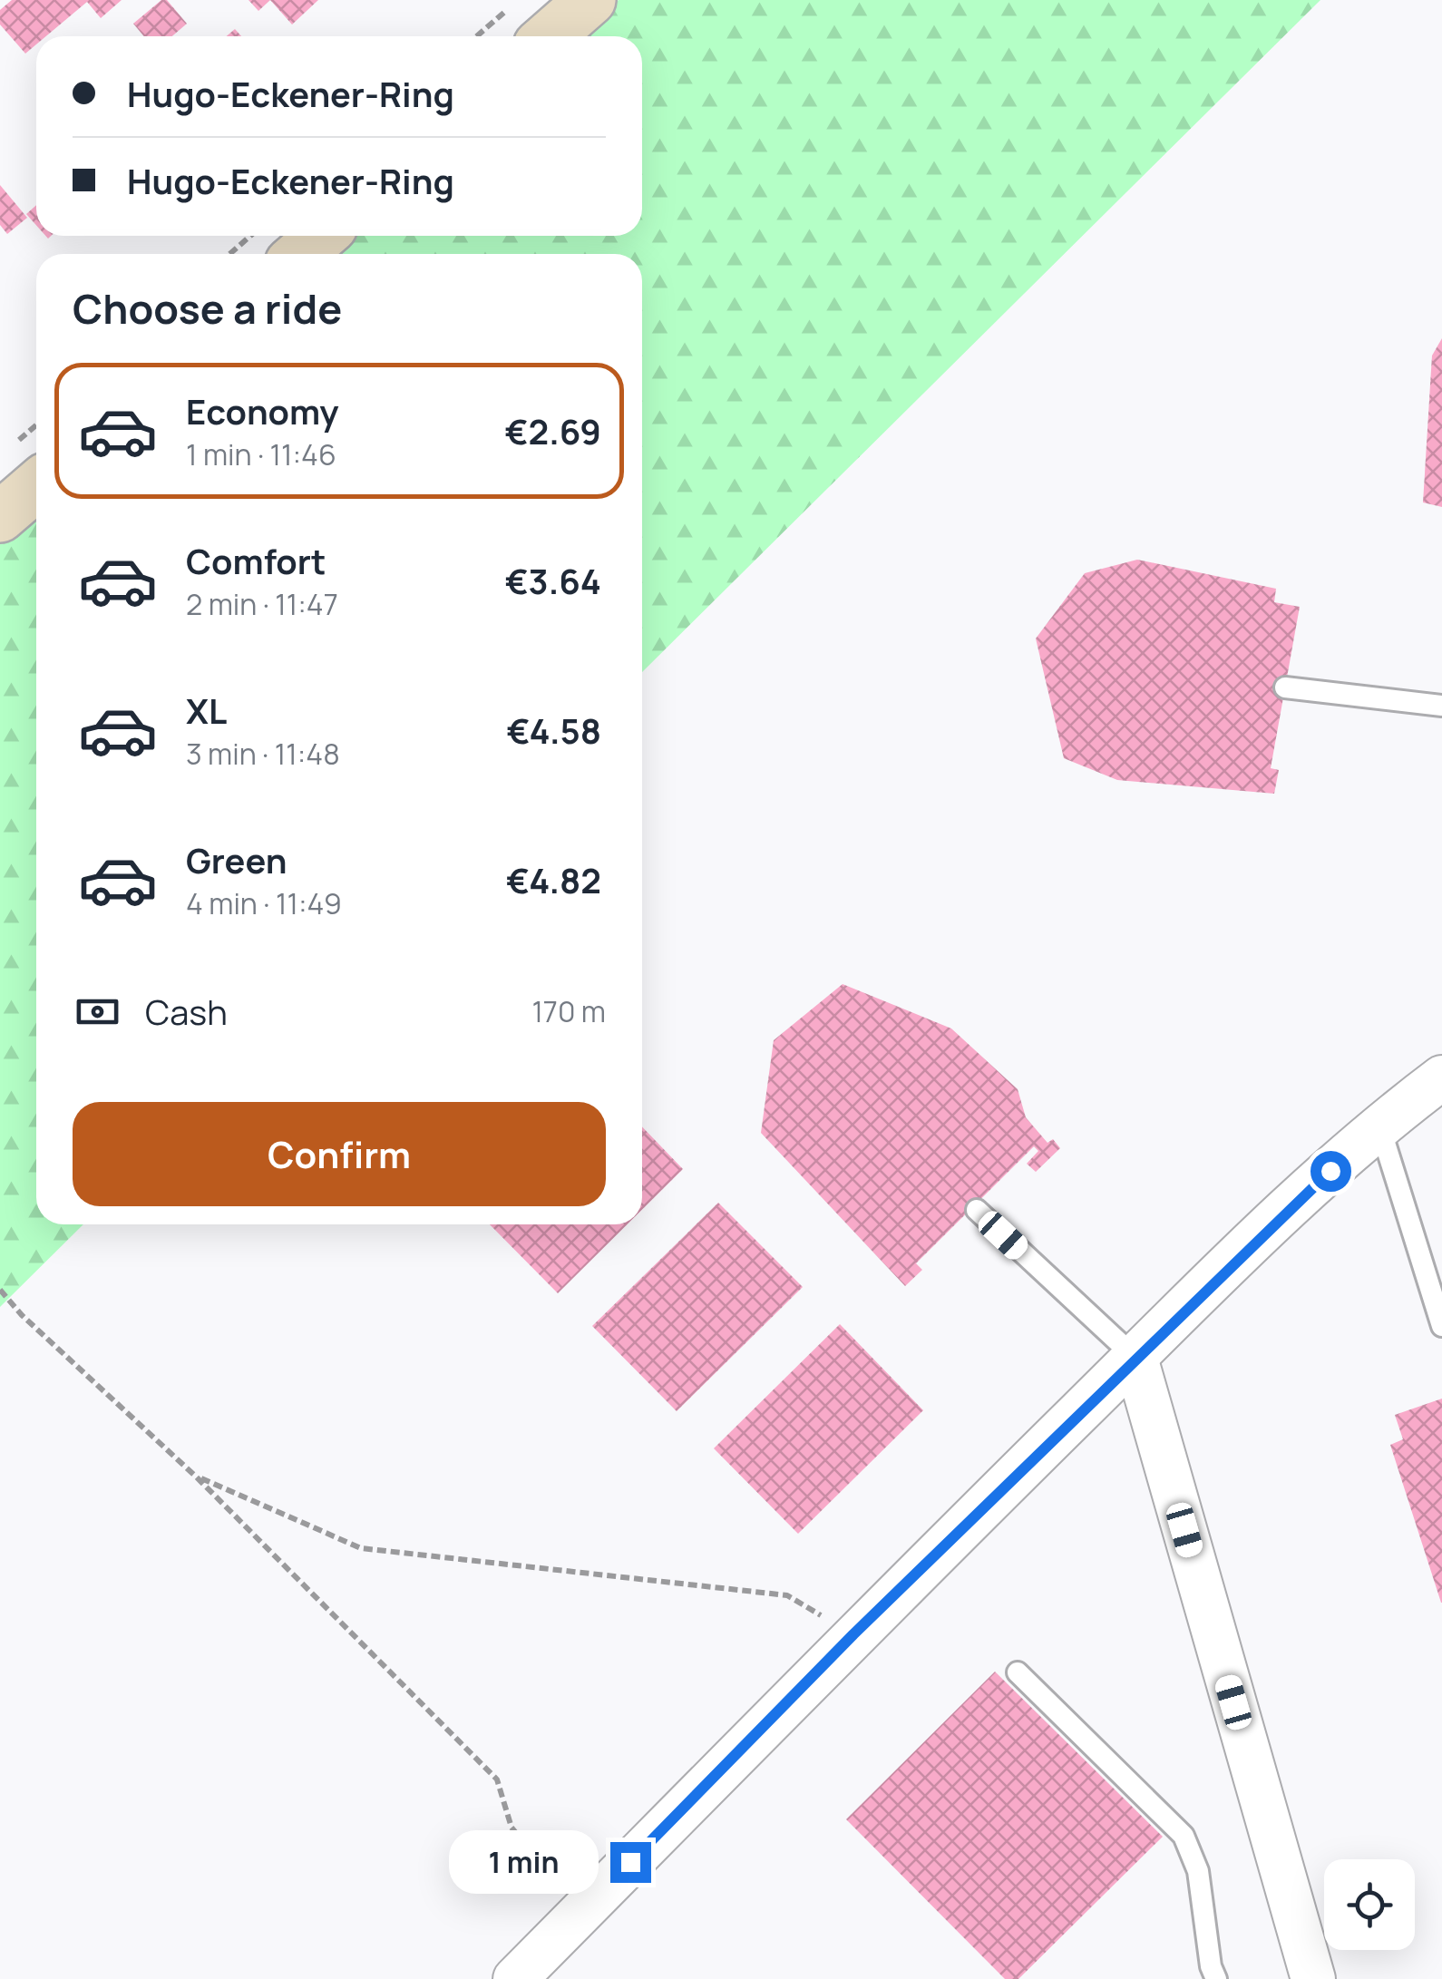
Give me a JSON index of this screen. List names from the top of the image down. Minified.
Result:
{"page":{"banner":["Hugo-Eckener-Ring","Hugo-Eckener-Ring"],"heading":"Choose a ride","list":[{"name":"Economy","note":"1 min · 11:46","value":"€2.69"},{"name":"Comfort","note":"2 min · 11:47","value":"€3.64"},{"name":"XL","note":"3 min · 11:48","value":"€4.58"},{"name":"Green","note":"4 min · 11:49","value":"€4.82"}],"pay":["Cash","170 m"],"buttons":"Confirm","bubble":"1 min"}}
